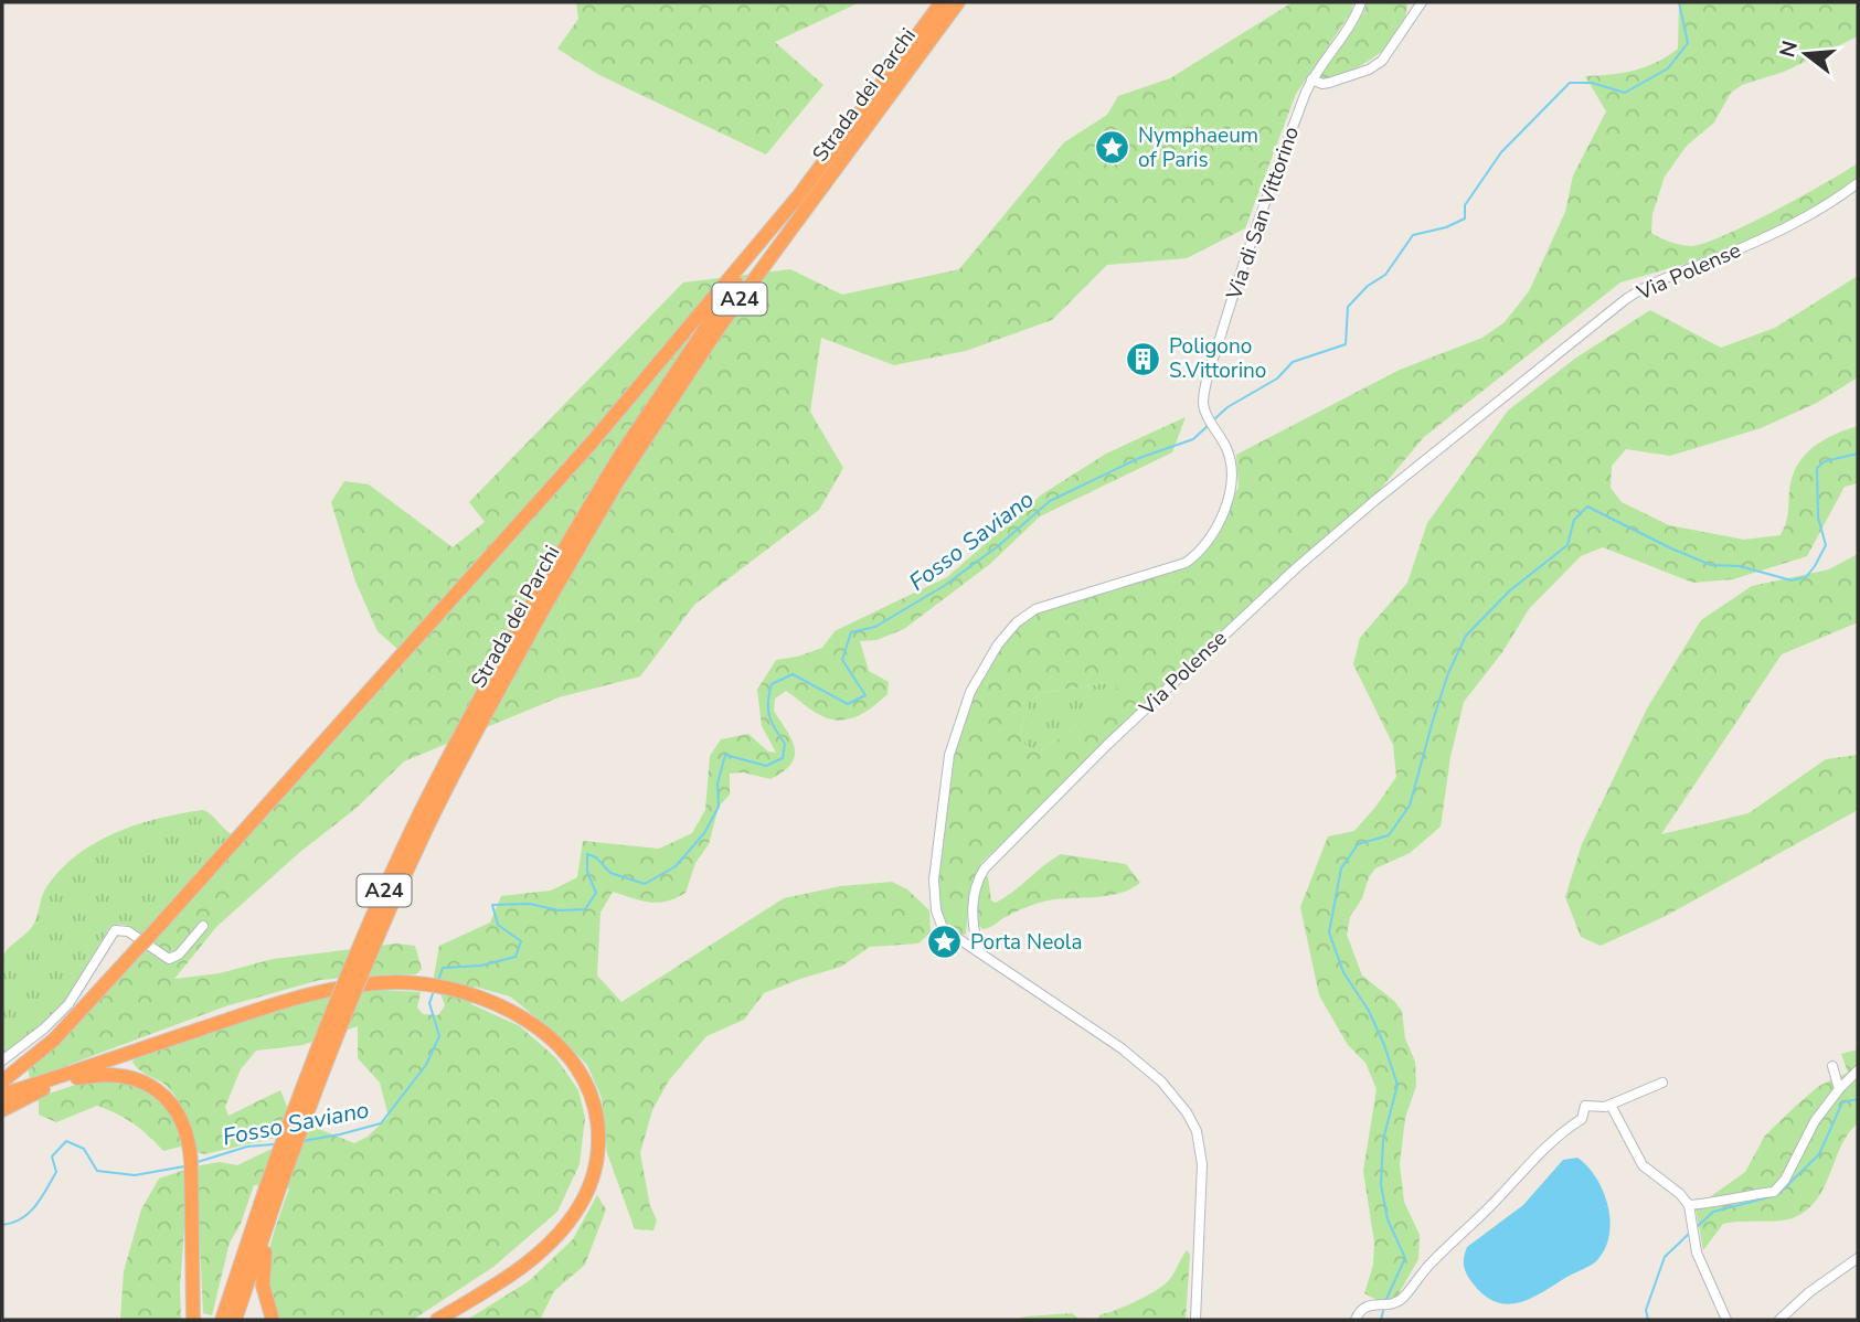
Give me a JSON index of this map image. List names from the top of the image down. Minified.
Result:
{"streets":{"highway":["Strada dei Parchi","A24"],"street":["Via di San Vittorino","Via Polense"]},"crossings":[["Via di San Vittorino","Via Polense"]],"water":["Fosso Saviano"],"places":{"place":["Nymphaeum of Paris","Porta Neola"],"building":["Poligono S.Vittorino"]},"north":"left"}
